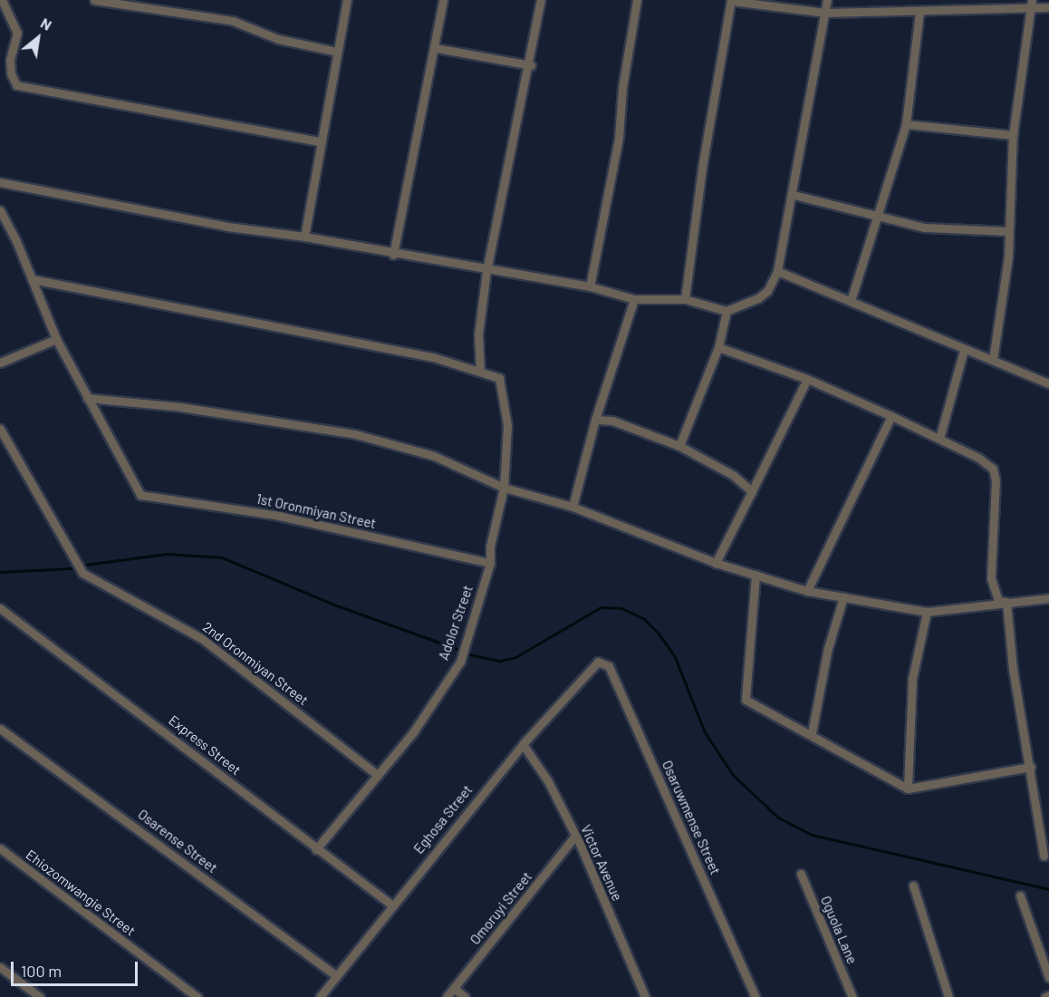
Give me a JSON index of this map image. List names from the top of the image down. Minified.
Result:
{"streets":{"street":["1st Oronmiyan Street","Adolor Street","2nd Oronmiyan Street","Express Street","Osaruwmense Street","Eghosa Street","Osarense Street","Victor Avenue","Ehiozomwangie Street","Omoruyi Street","Oguola Lane"]},"crossings":[["1st Oronmiyan Street","Adolor Street"],["Adolor Street","2nd Oronmiyan Street"],["Adolor Street","Express Street"],["Express Street","Eghosa Street"],["Osaruwmense Street","Eghosa Street"],["Eghosa Street","Osarense Street"],["Eghosa Street","Victor Avenue"],["Victor Avenue","Omoruyi Street"]],"scale_bar":"100 m","north":"top right"}
